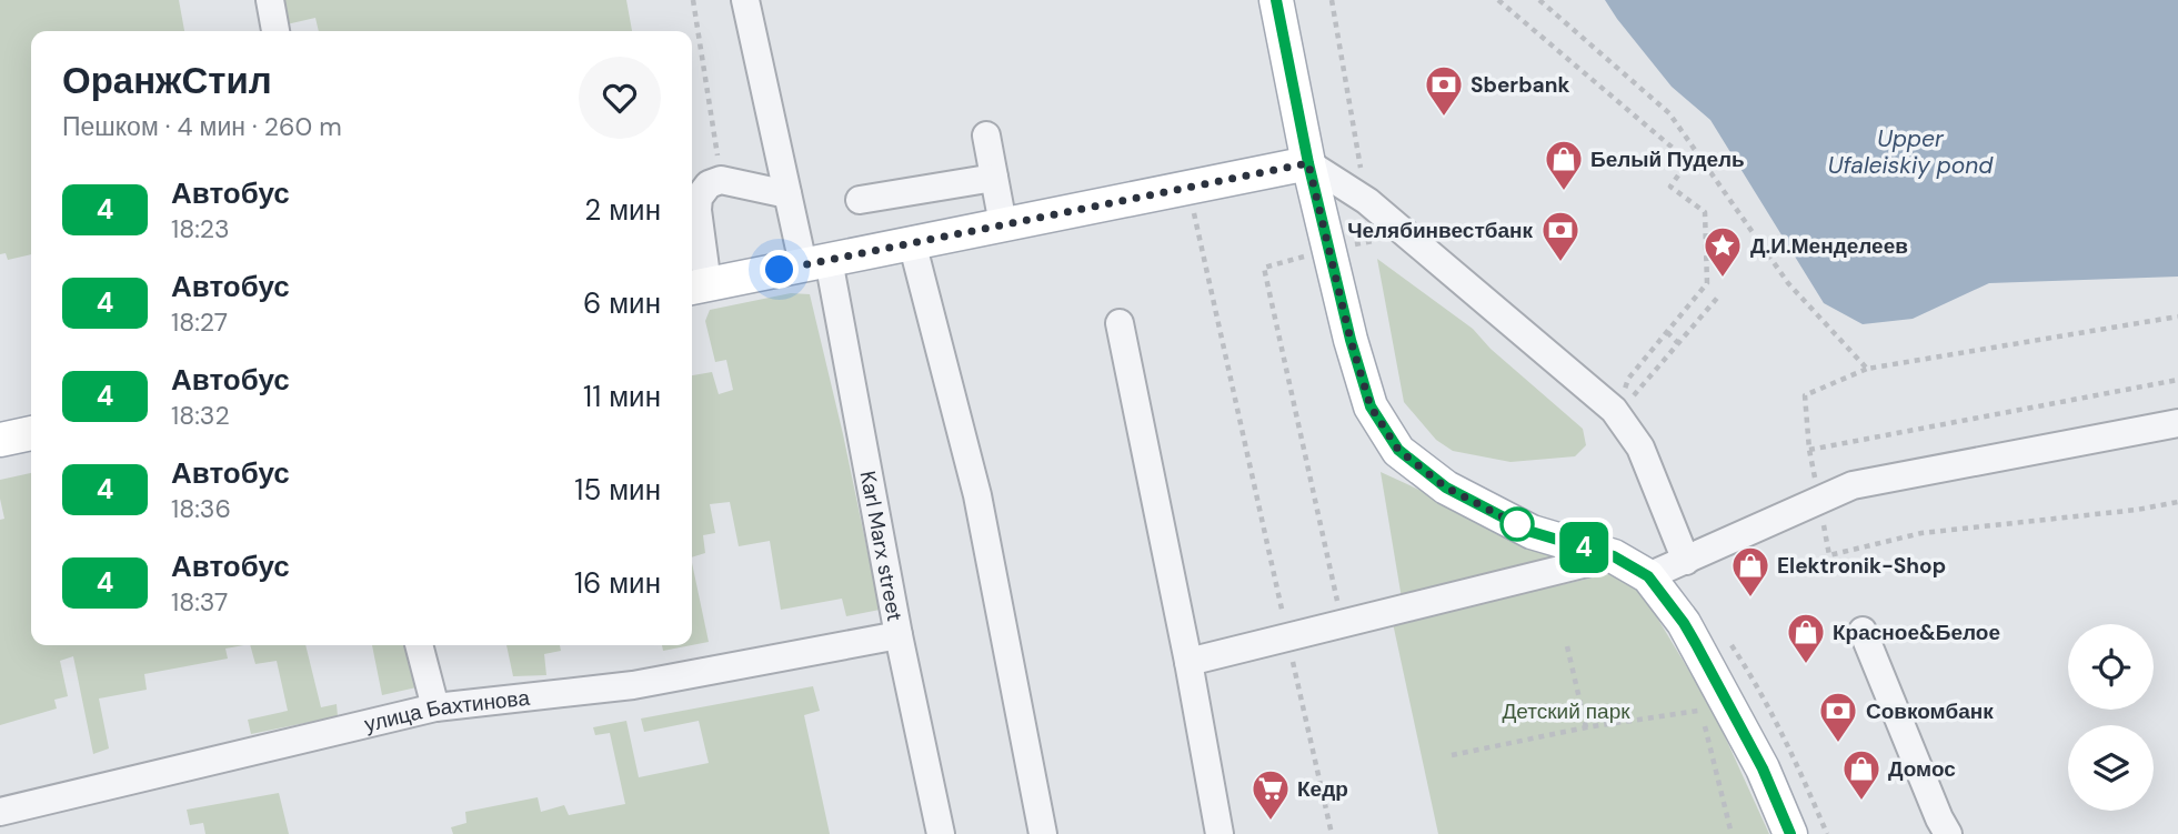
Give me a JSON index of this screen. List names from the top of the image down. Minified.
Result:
{"streets":{"street":["Karl Marx street","улица Бахтинова"]},"crossings":[["Karl Marx street","улица Бахтинова"]],"water":["Upper Ufaleiskiy pond"],"parks":["Детский парк"],"places":{"bank":["Sberbank","Челябинвестбанк","Совкомбанк"],"shop":["Белый Пудель","Elektronik-Shop","Красное&Белое","Домос"],"place":["Д.И.Менделеев"],"supermarket":["Кедр"]},"lines":["bus line 4"],"page":{"on_map":"4","heading":["ОранжСтил","Пешком · 4 мин · 260 m"],"list":[{"mark":"4","name":"Автобус","note":"18:23","value":"2 мин"},{"mark":"4","name":"Автобус","note":"18:27","value":"6 мин"},{"mark":"4","name":"Автобус","note":"18:32","value":"11 мин"},{"mark":"4","name":"Автобус","note":"18:36","value":"15 мин"},{"mark":"4","name":"Автобус","note":"18:37","value":"16 мин"}]}}
